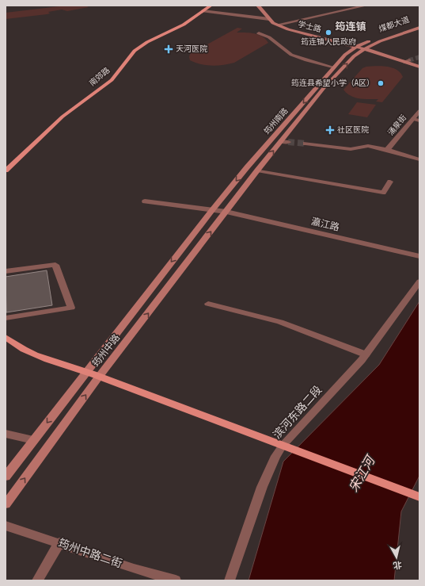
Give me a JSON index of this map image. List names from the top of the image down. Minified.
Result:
{"streets":{"main road":["煤都大道","学士路","南郊路","筠州南路","筠州中路"],"street":["涌泉街","瀛江路","滨河东路二段","筠州中路二街"]},"crossings":[["煤都大道","学士路"],["煤都大道","筠州南路"],["学士路","筠州南路"],["筠州南路","瀛江路"],["筠州南路","筠州中路"],["瀛江路","筠州中路"]],"districts":["筠连镇"],"water":["宋江河"],"places":{"other":["筠连镇人民政府","筠连县希望小学（A区）"],"health":["天河医院","社区医院"]},"north":"bottom"}
